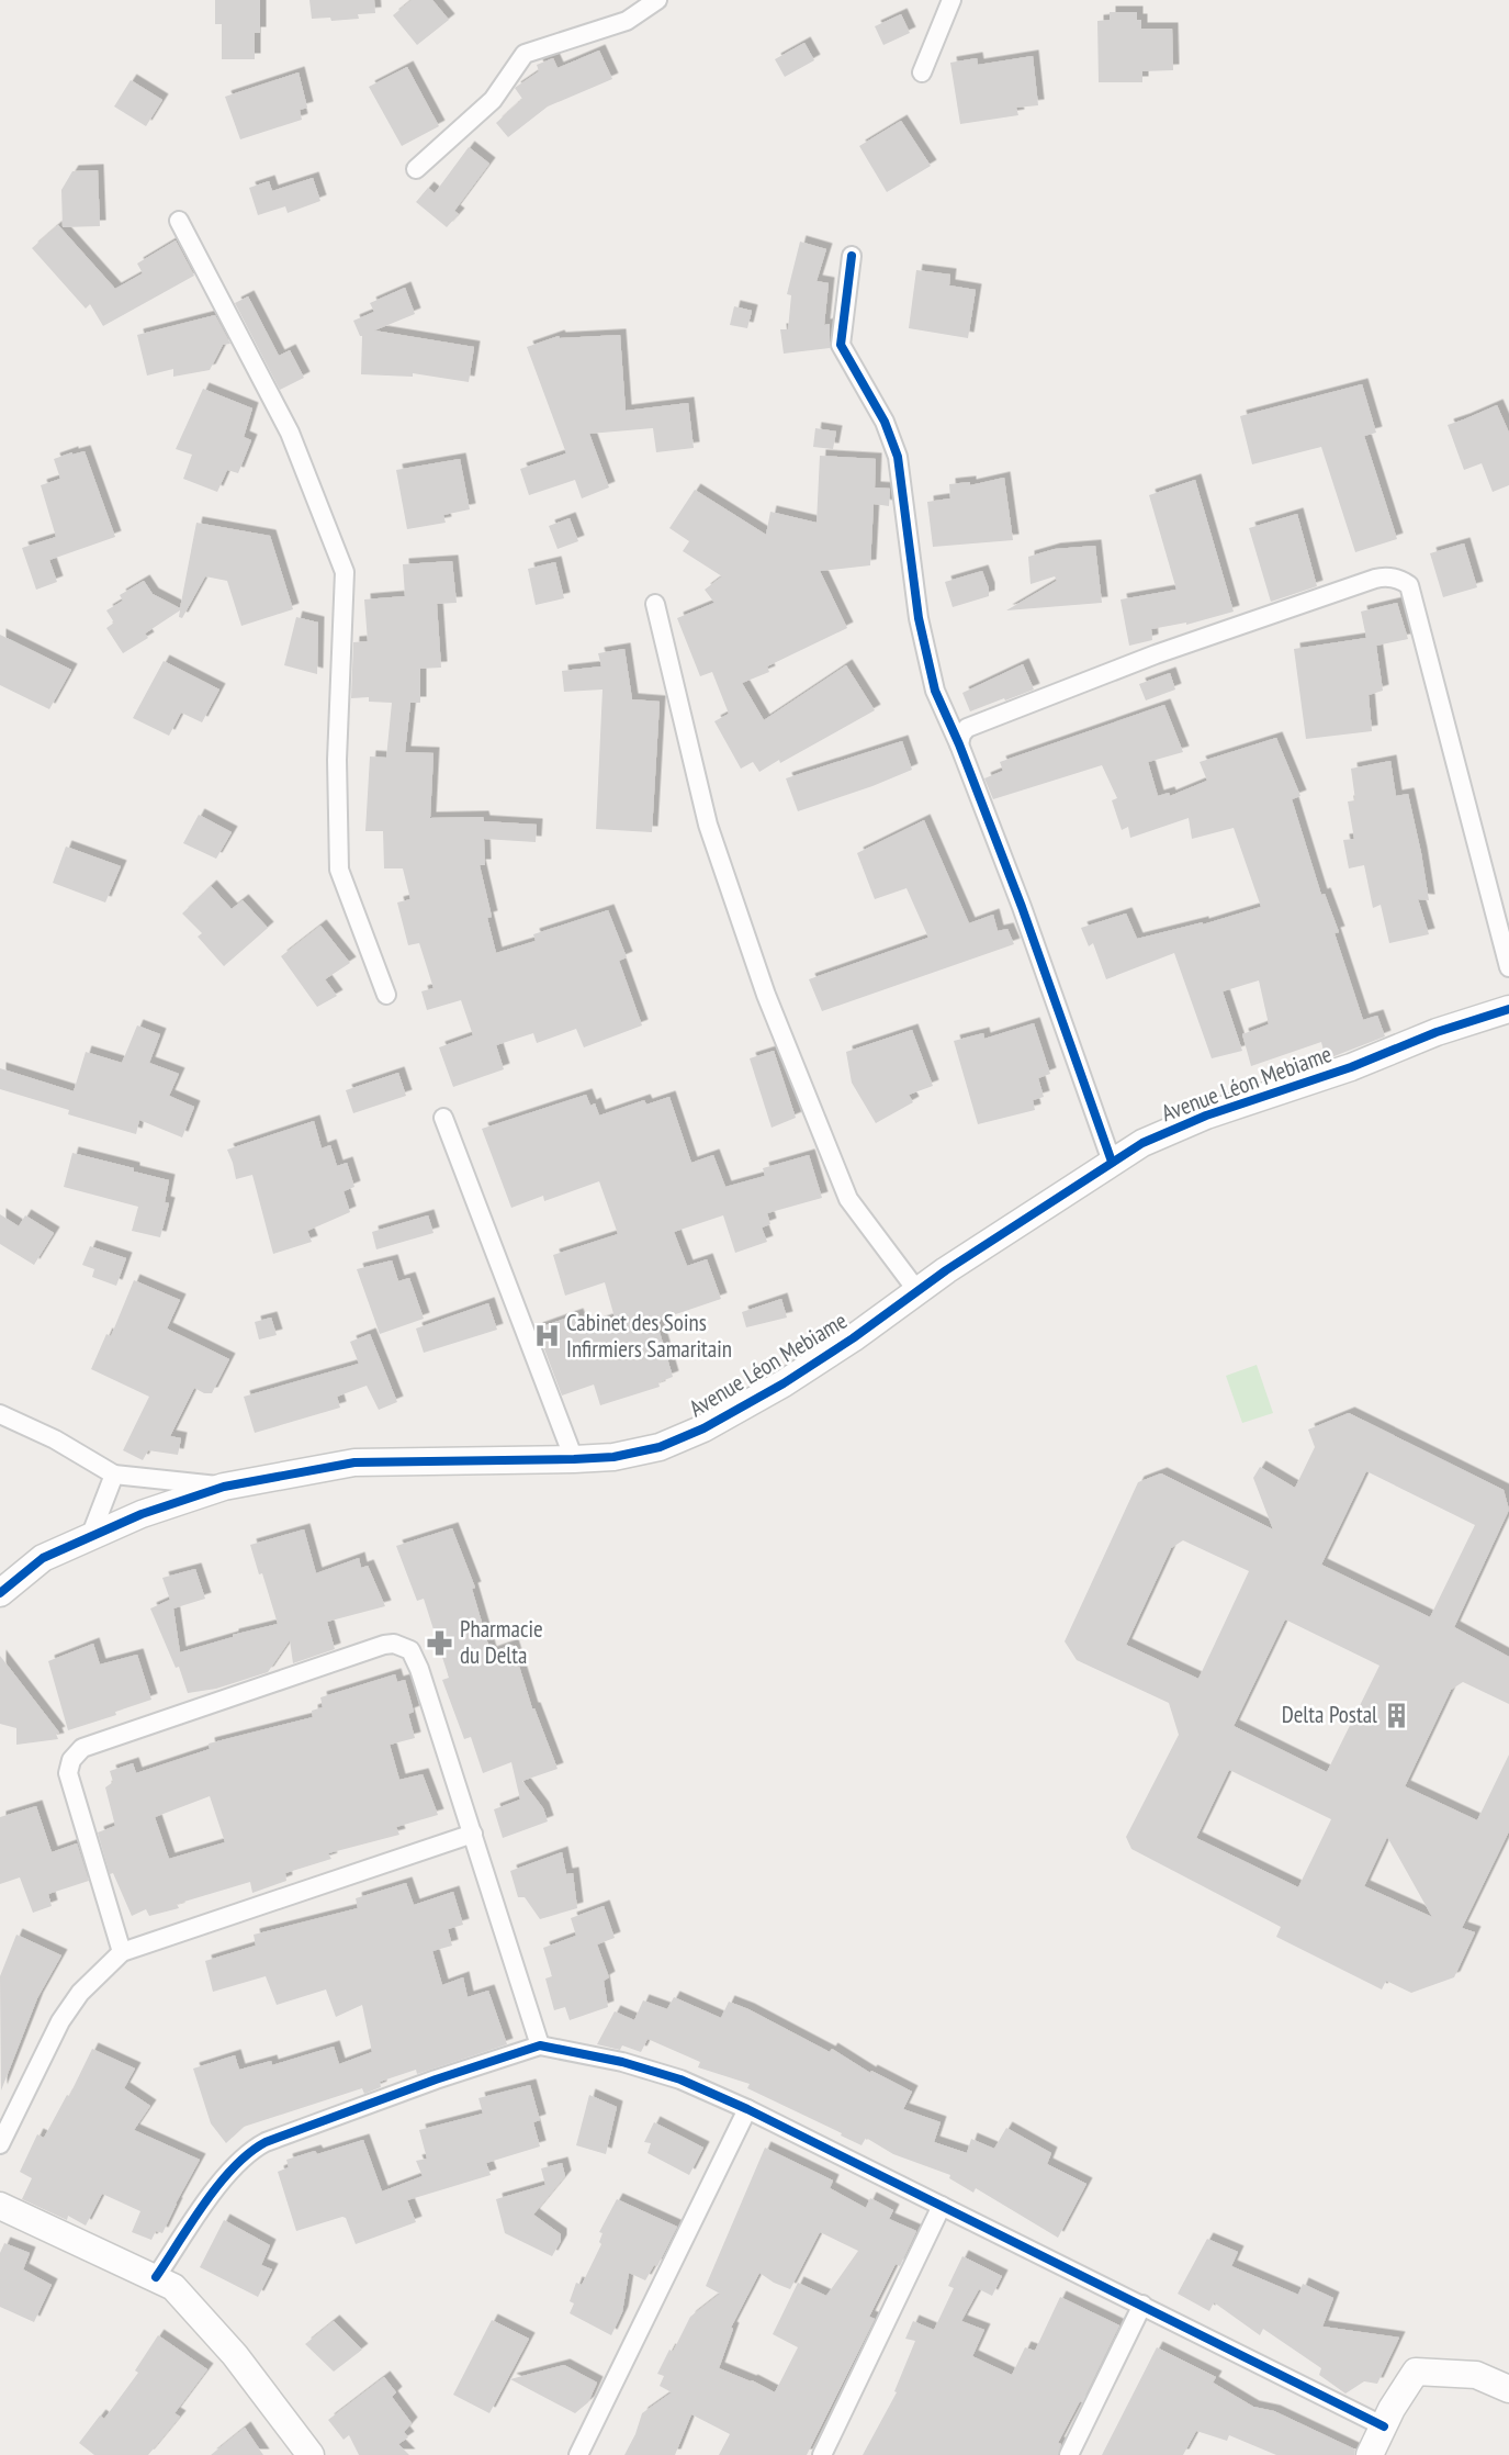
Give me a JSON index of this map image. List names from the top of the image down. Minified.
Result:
{"streets":{"street":["Avenue Léon Mebiame"]},"places":{"hospital":["Cabinet des Soins Infirmiers Samaritain"],"pharmacy":["Pharmacie du Delta"],"building":["Delta Postal"]}}
